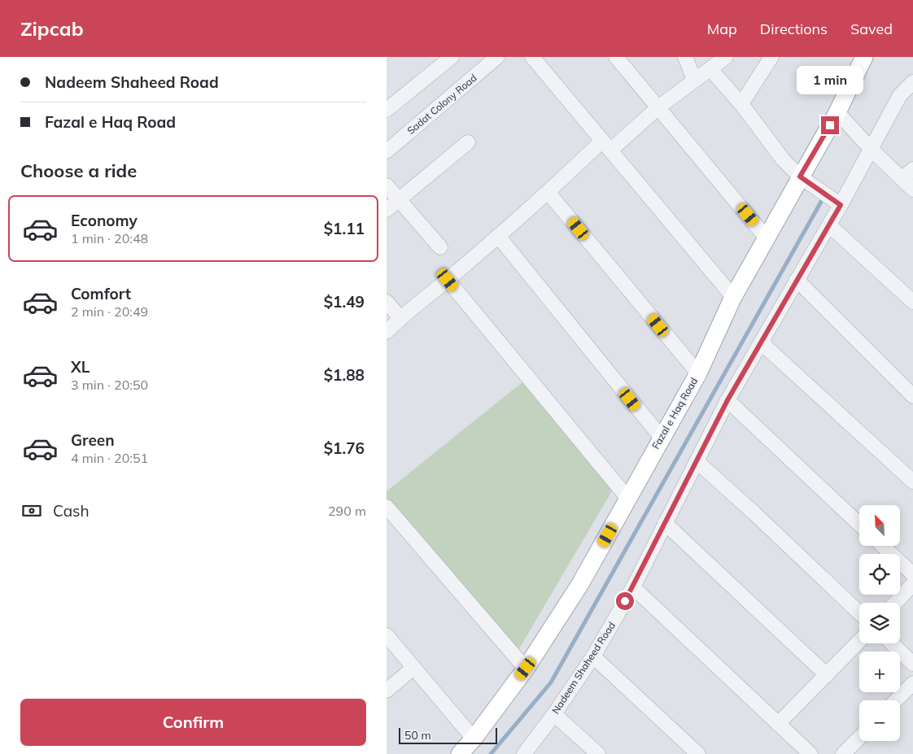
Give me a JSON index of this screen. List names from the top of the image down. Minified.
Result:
{"streets":{"main road":["Fazal e Haq Road"],"street":["Sadat Colony Road","Nadeem Shaheed Road"]},"scale_bar":"50 m","north":"top left","page":{"header":"Zipcab","nav":["Map","Directions","Saved"],"banner":["Nadeem Shaheed Road","Fazal e Haq Road"],"bubble":"1 min","heading":"Choose a ride","list":[{"name":"Economy","note":"1 min · 20:48","value":"$1.11"},{"name":"Comfort","note":"2 min · 20:49","value":"$1.49"},{"name":"XL","note":"3 min · 20:50","value":"$1.88"},{"name":"Green","note":"4 min · 20:51","value":"$1.76"}],"pay":["Cash","290 m"],"map_buttons":["+","−"],"buttons":"Confirm","scale":"50 m"}}
